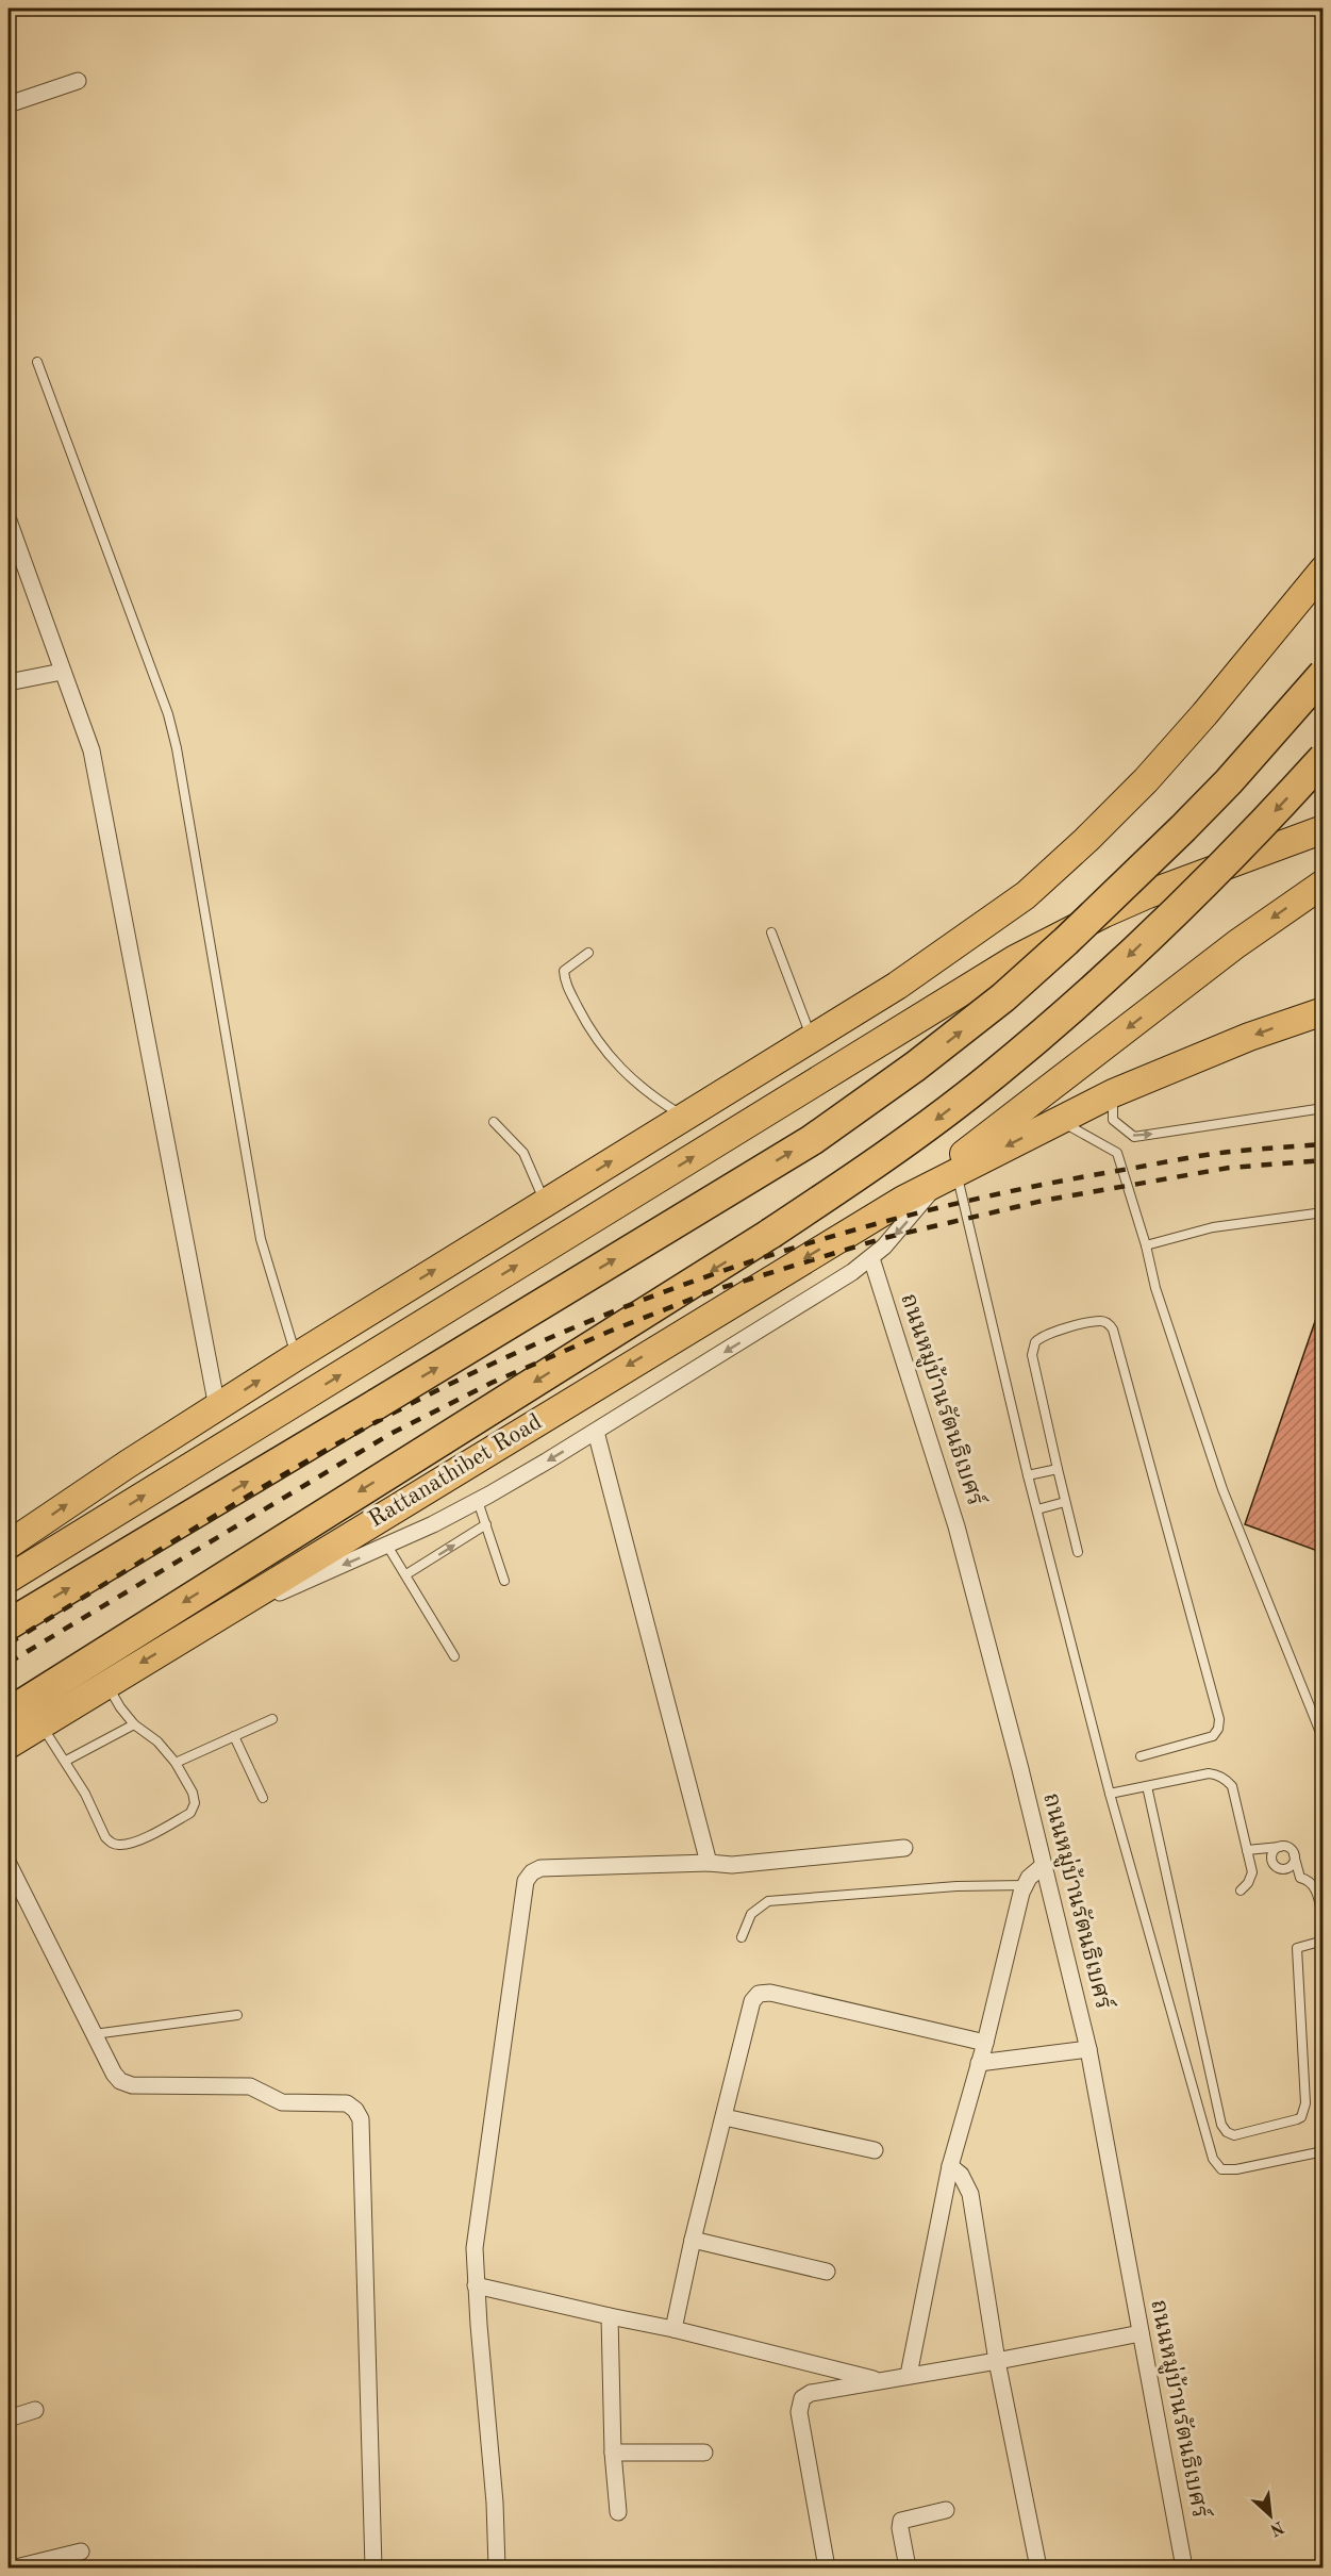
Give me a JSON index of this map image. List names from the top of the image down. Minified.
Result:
{"streets":{"main road":["Rattanathibet Road"],"street":["ถนนหมู่บ้านรัตนธิเบศร์"]},"north":"bottom right"}
